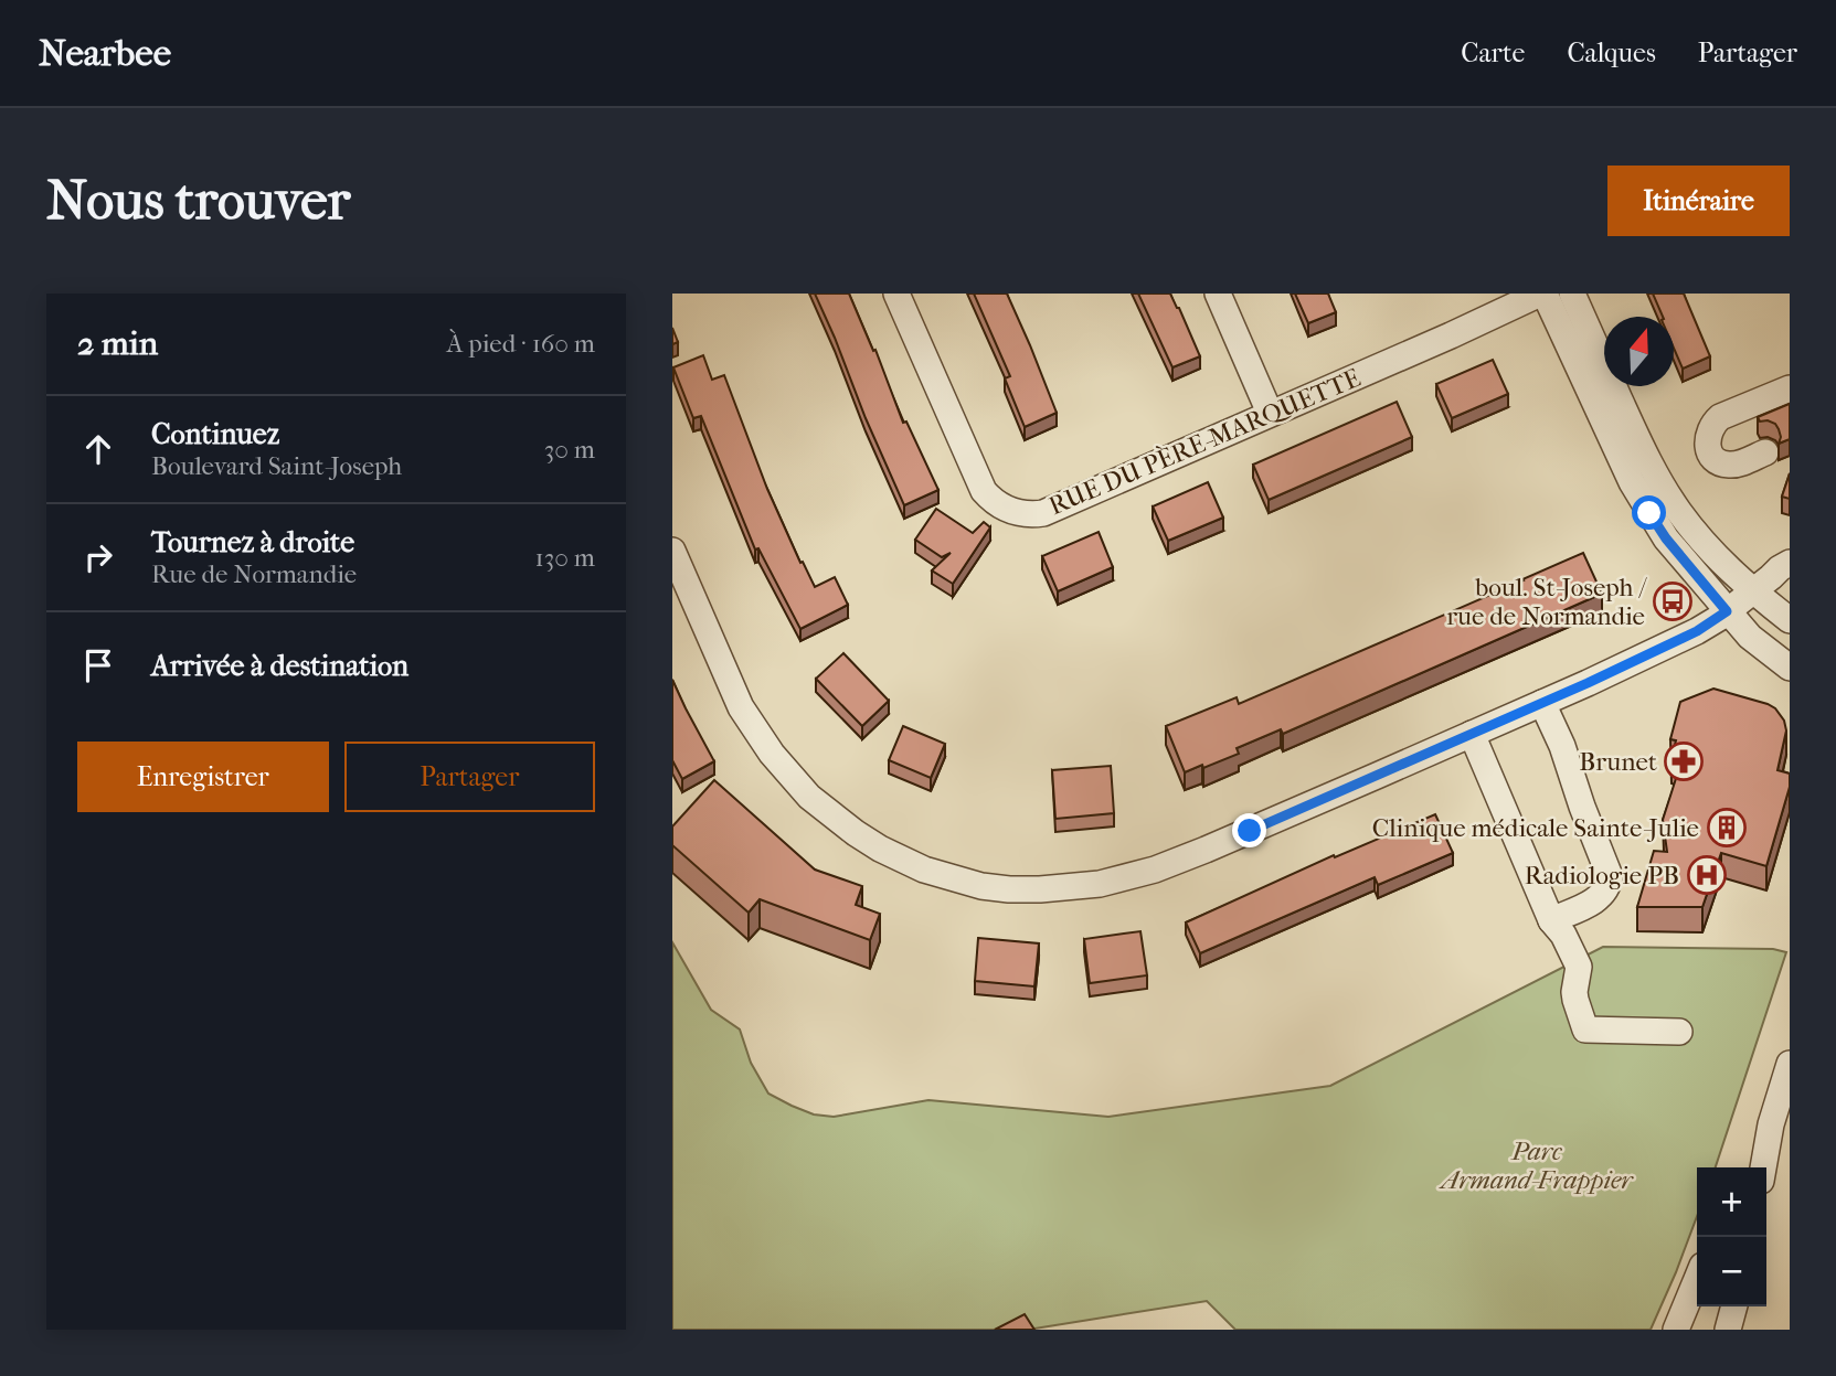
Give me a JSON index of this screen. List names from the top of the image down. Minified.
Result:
{"streets":{"street":["RUE DU PÈRE-MARQUETTE"]},"parks":["Parc Armand-Frappier"],"places":{"bus stop":["boul. St-Joseph / rue de Normandie"],"pharmacy":["Brunet"],"building":["Clinique médicale Sainte-Julie"],"hospital":["Radiologie PB"]},"north":"top","page":{"header":"Nearbee","nav":["Carte","Calques","Partager"],"buttons":["Itinéraire",["Enregistrer","Partager"]],"title":"Nous trouver","heading":["2 min","À pied · 160 m"],"list":[["Continuez","Boulevard Saint-Joseph","30 m"],["Tournez à droite","Rue de Normandie","130 m"],"Arrivée à destination"],"map_buttons":["+","−"]}}
